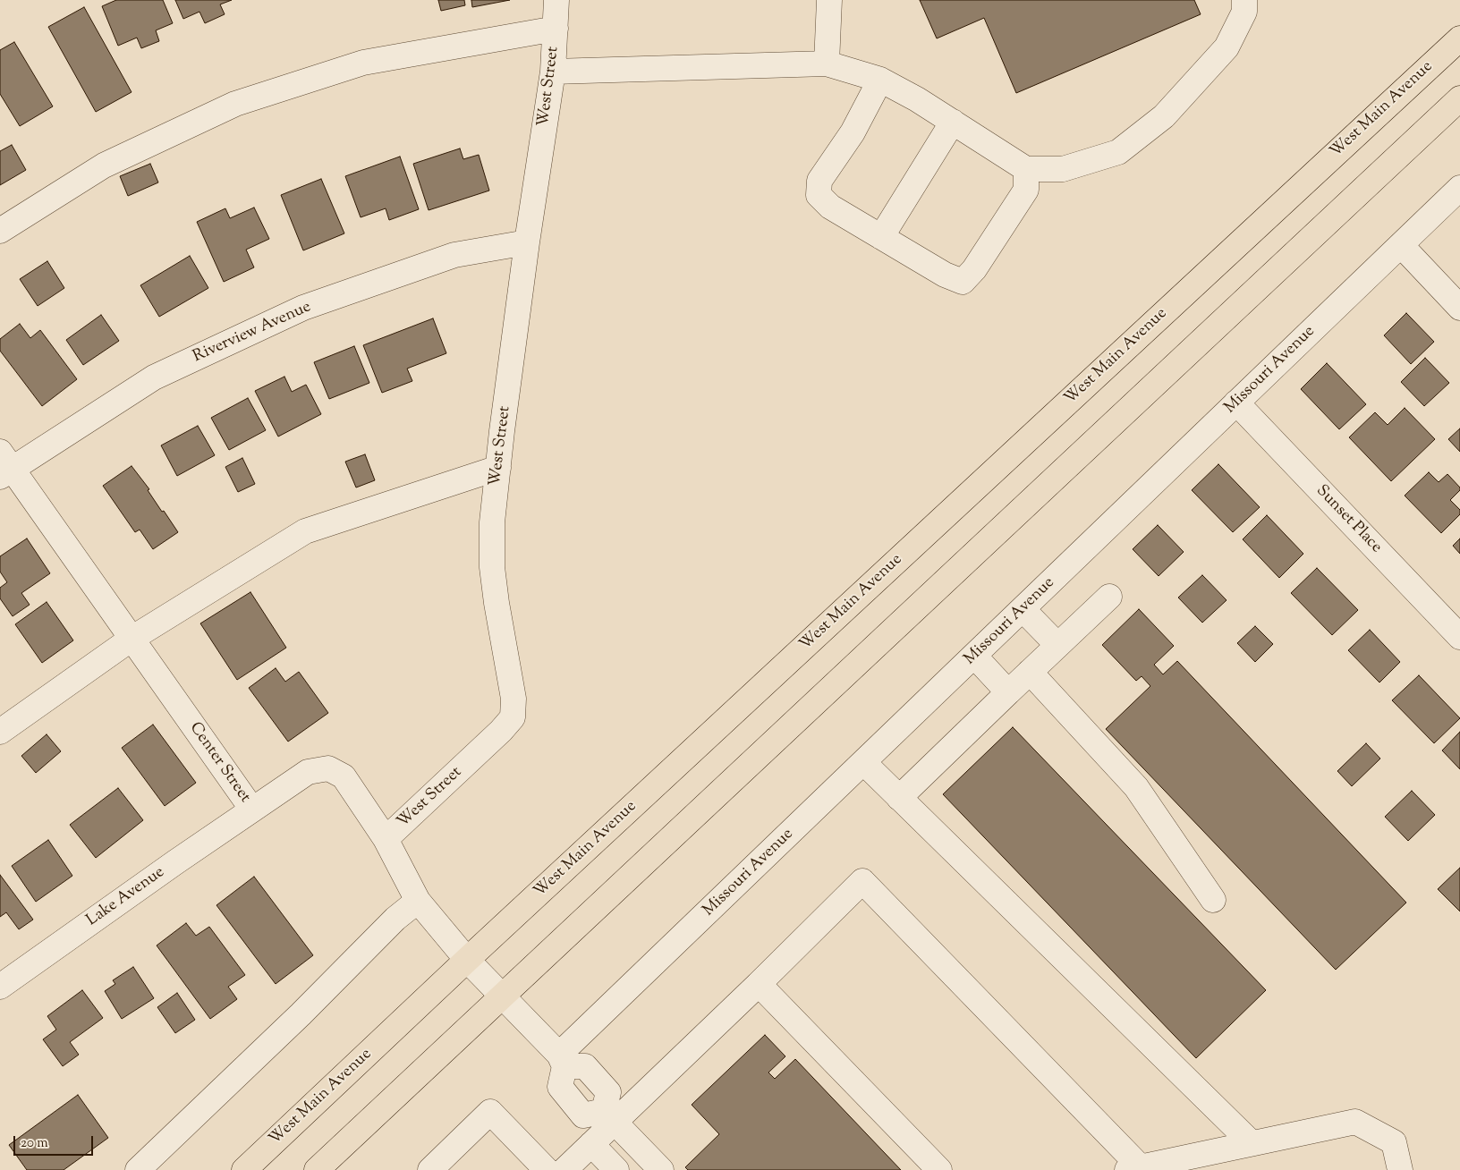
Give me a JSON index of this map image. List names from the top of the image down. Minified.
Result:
{"streets":{"main road":["West Main Avenue"],"street":["West Street","Riverview Avenue","Missouri Avenue","Sunset Place","Center Street","Lake Avenue"]},"crossings":[["West Street","Riverview Avenue"],["West Street","Center Street"],["West Main Avenue","Center Street"],["Riverview Avenue","Center Street"],["Missouri Avenue","Sunset Place"],["Missouri Avenue","Center Street"],["Center Street","Lake Avenue"]],"scale_bar":"20 m"}
